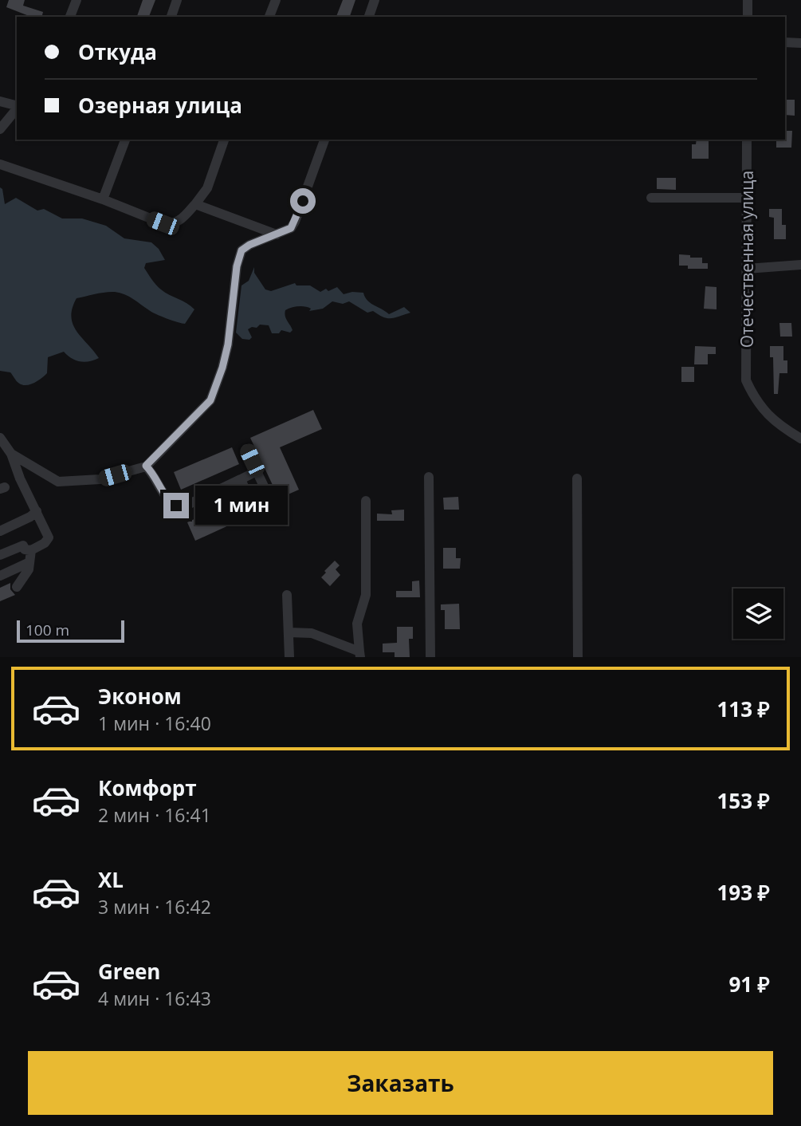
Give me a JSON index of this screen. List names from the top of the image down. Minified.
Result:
{"streets":{"street":["Отечественная улица"]},"scale_bar":"100 m","page":{"banner":["Откуда","Озерная улица"],"bubble":"1 мин","scale":"100 m","list":[{"name":"Эконом","note":"1 мин · 16:40","value":"113 ₽"},{"name":"Комфорт","note":"2 мин · 16:41","value":"153 ₽"},{"name":"XL","note":"3 мин · 16:42","value":"193 ₽"},{"name":"Green","note":"4 мин · 16:43","value":"91 ₽"}],"buttons":"Заказать"}}
